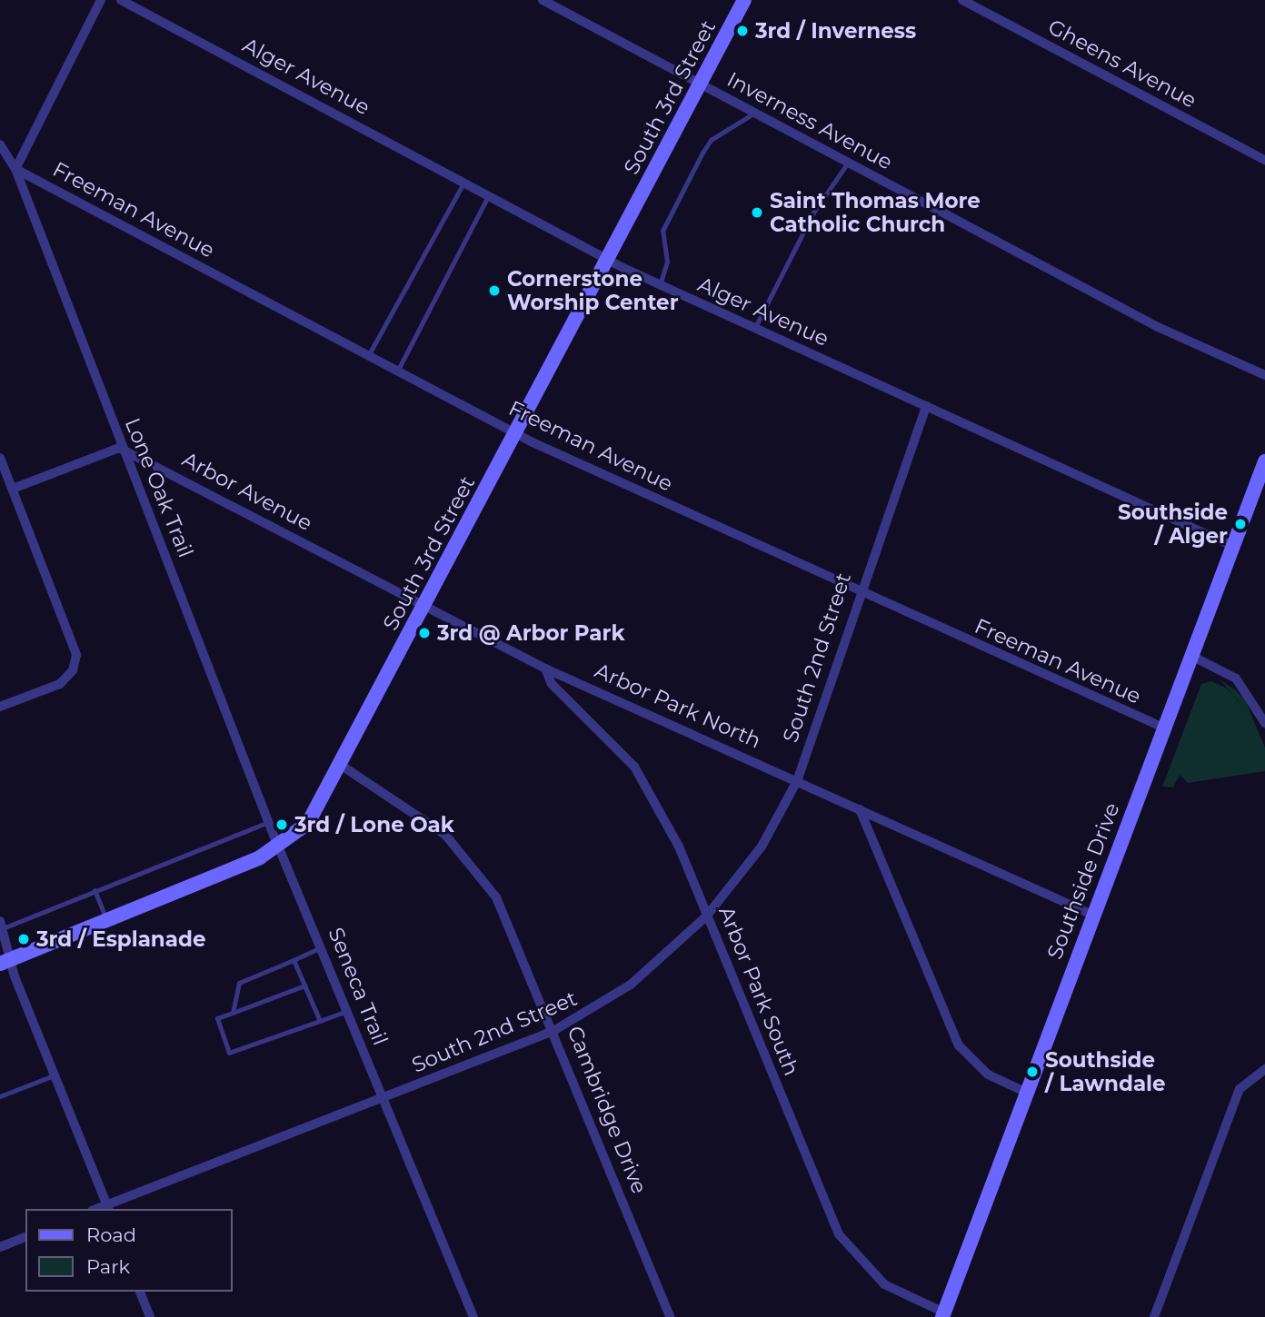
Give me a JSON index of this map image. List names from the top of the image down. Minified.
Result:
{"streets":{"street":["Gheens Avenue","Alger Avenue","South 3rd Street","Inverness Avenue","Freeman Avenue","Lone Oak Trail","Arbor Avenue","South 2nd Street","Arbor Park North","Southside Drive","Seneca Trail","Arbor Park South","Cambridge Drive"]},"crossings":[["Alger Avenue","South 3rd Street"],["Alger Avenue","South 2nd Street"],["Alger Avenue","Southside Drive"],["South 3rd Street","Inverness Avenue"],["South 3rd Street","Freeman Avenue"],["South 3rd Street","Lone Oak Trail"],["South 3rd Street","Arbor Avenue"],["South 3rd Street","Arbor Park North"],["South 3rd Street","Seneca Trail"],["South 3rd Street","Cambridge Drive"],["Freeman Avenue","Lone Oak Trail"],["Freeman Avenue","South 2nd Street"],["Freeman Avenue","Southside Drive"],["Lone Oak Trail","Arbor Avenue"],["Lone Oak Trail","Seneca Trail"],["Arbor Avenue","Arbor Park North"],["South 2nd Street","Arbor Park North"],["South 2nd Street","Seneca Trail"],["South 2nd Street","Arbor Park South"],["South 2nd Street","Cambridge Drive"],["Arbor Park North","Southside Drive"],["Arbor Park North","Arbor Park South"],["Southside Drive","Arbor Park South"]],"places":["3rd / Inverness","Saint Thomas More Catholic Church","Cornerstone Worship Center","Southside / Alger","3rd @ Arbor Park","3rd / Lone Oak","3rd / Esplanade","Southside / Lawndale"],"legend":["Road","Park"]}
